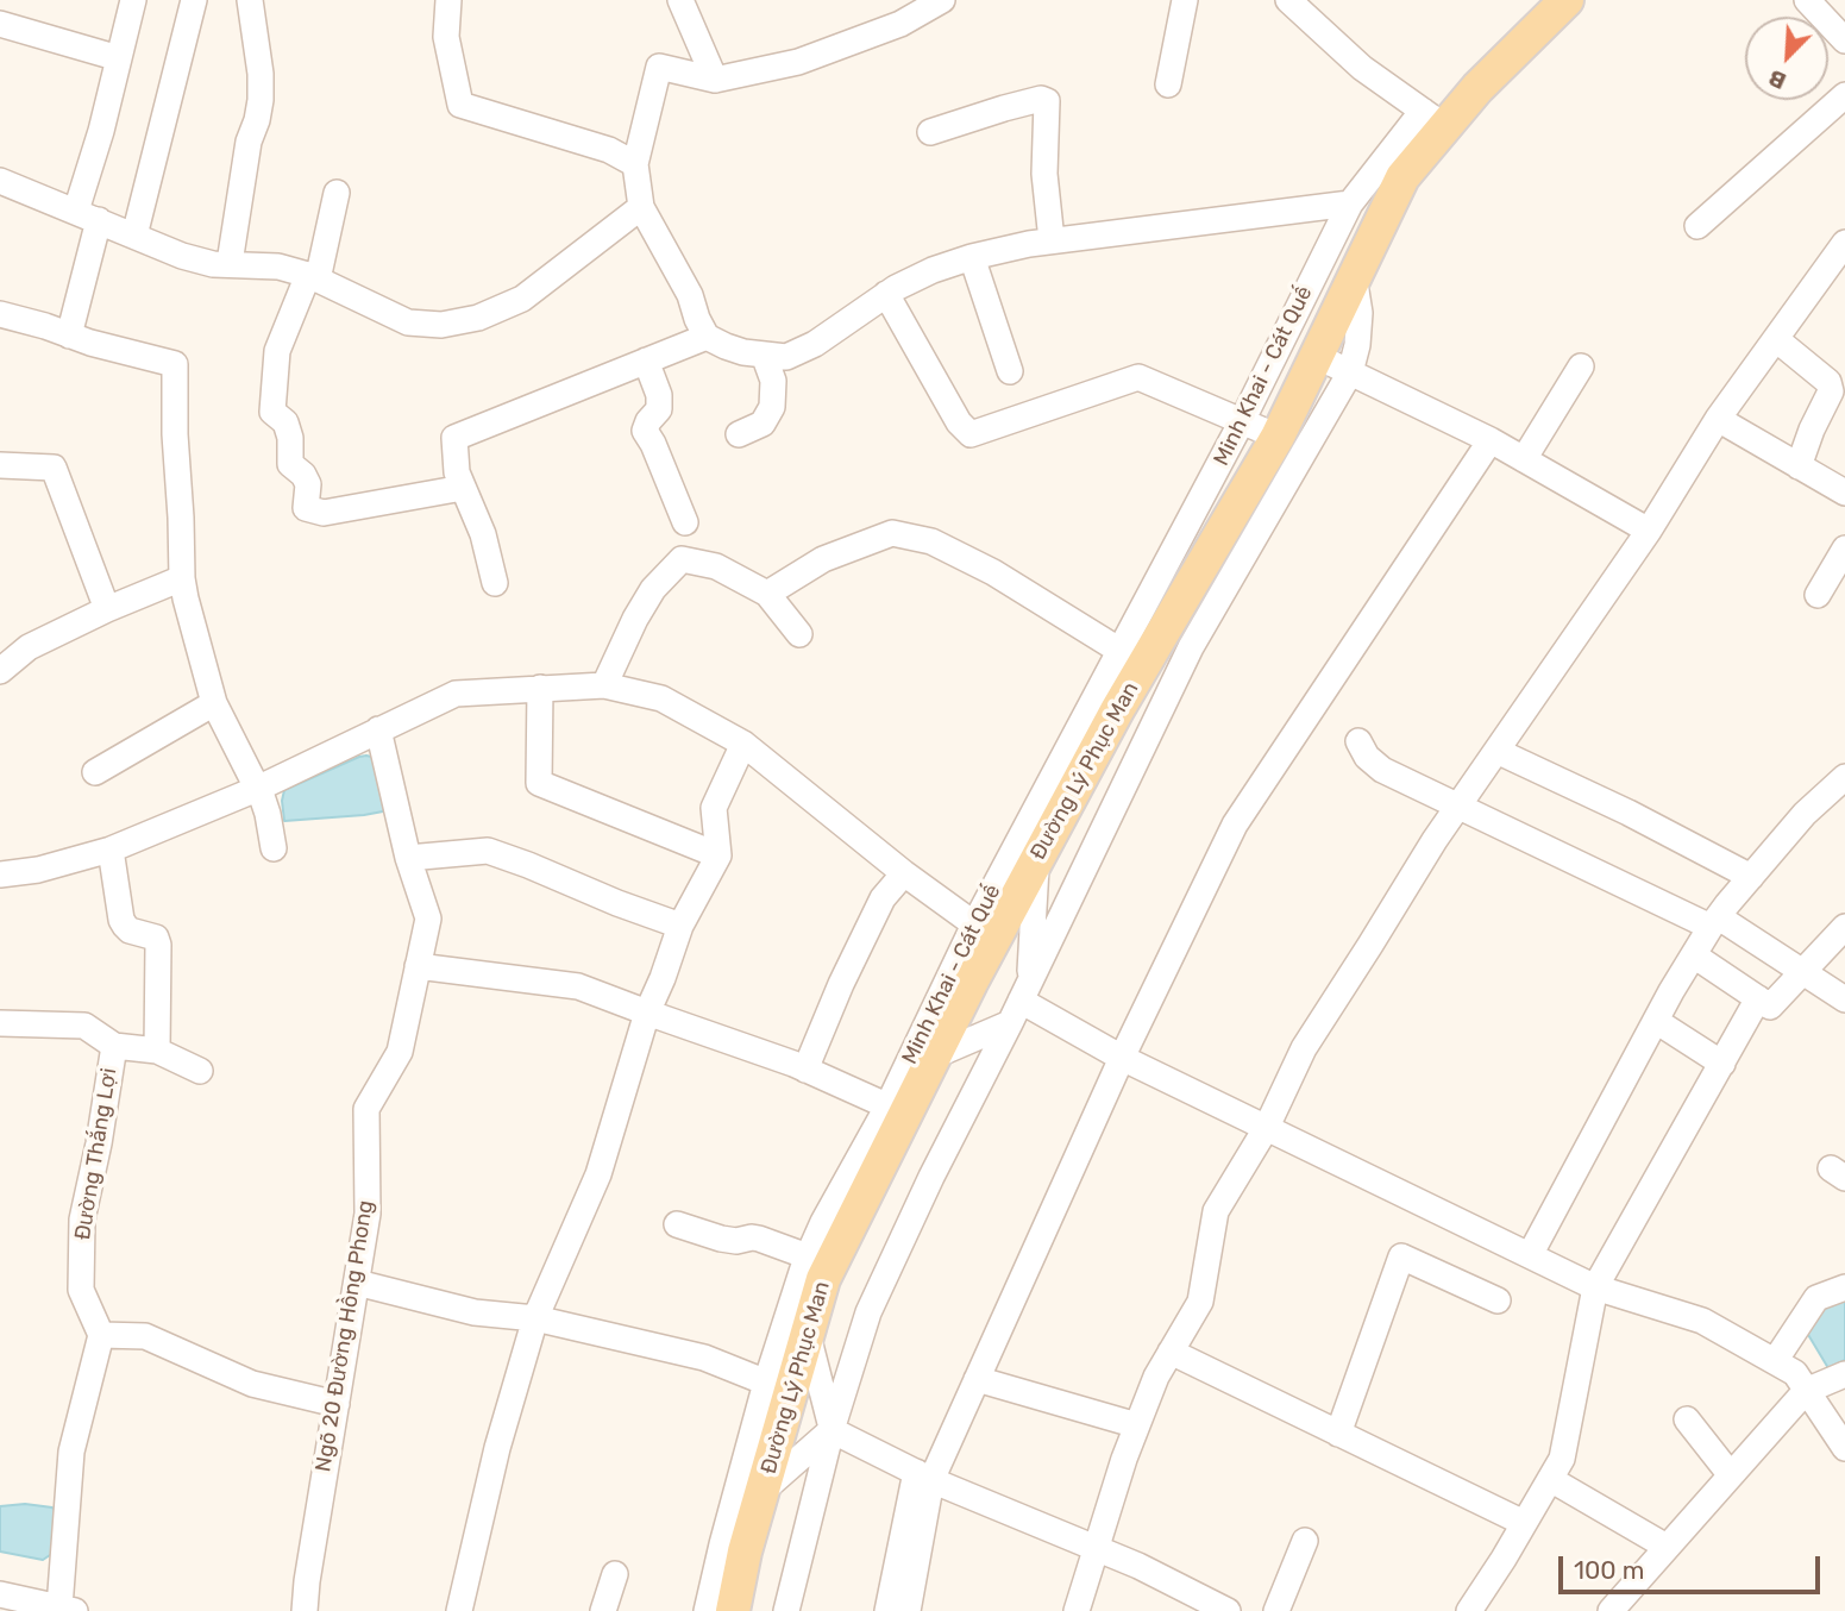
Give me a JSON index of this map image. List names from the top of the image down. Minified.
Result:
{"streets":{"main road":["Đường Lý Phục Man"],"street":["Minh Khai - Cát Quế","Đường Thắng Lợi","Ngõ 20 Đường Hồng Phong"]},"crossings":[["Minh Khai - Cát Quế","Đường Lý Phục Man"]],"scale_bar":"100 m","north":"bottom left"}
